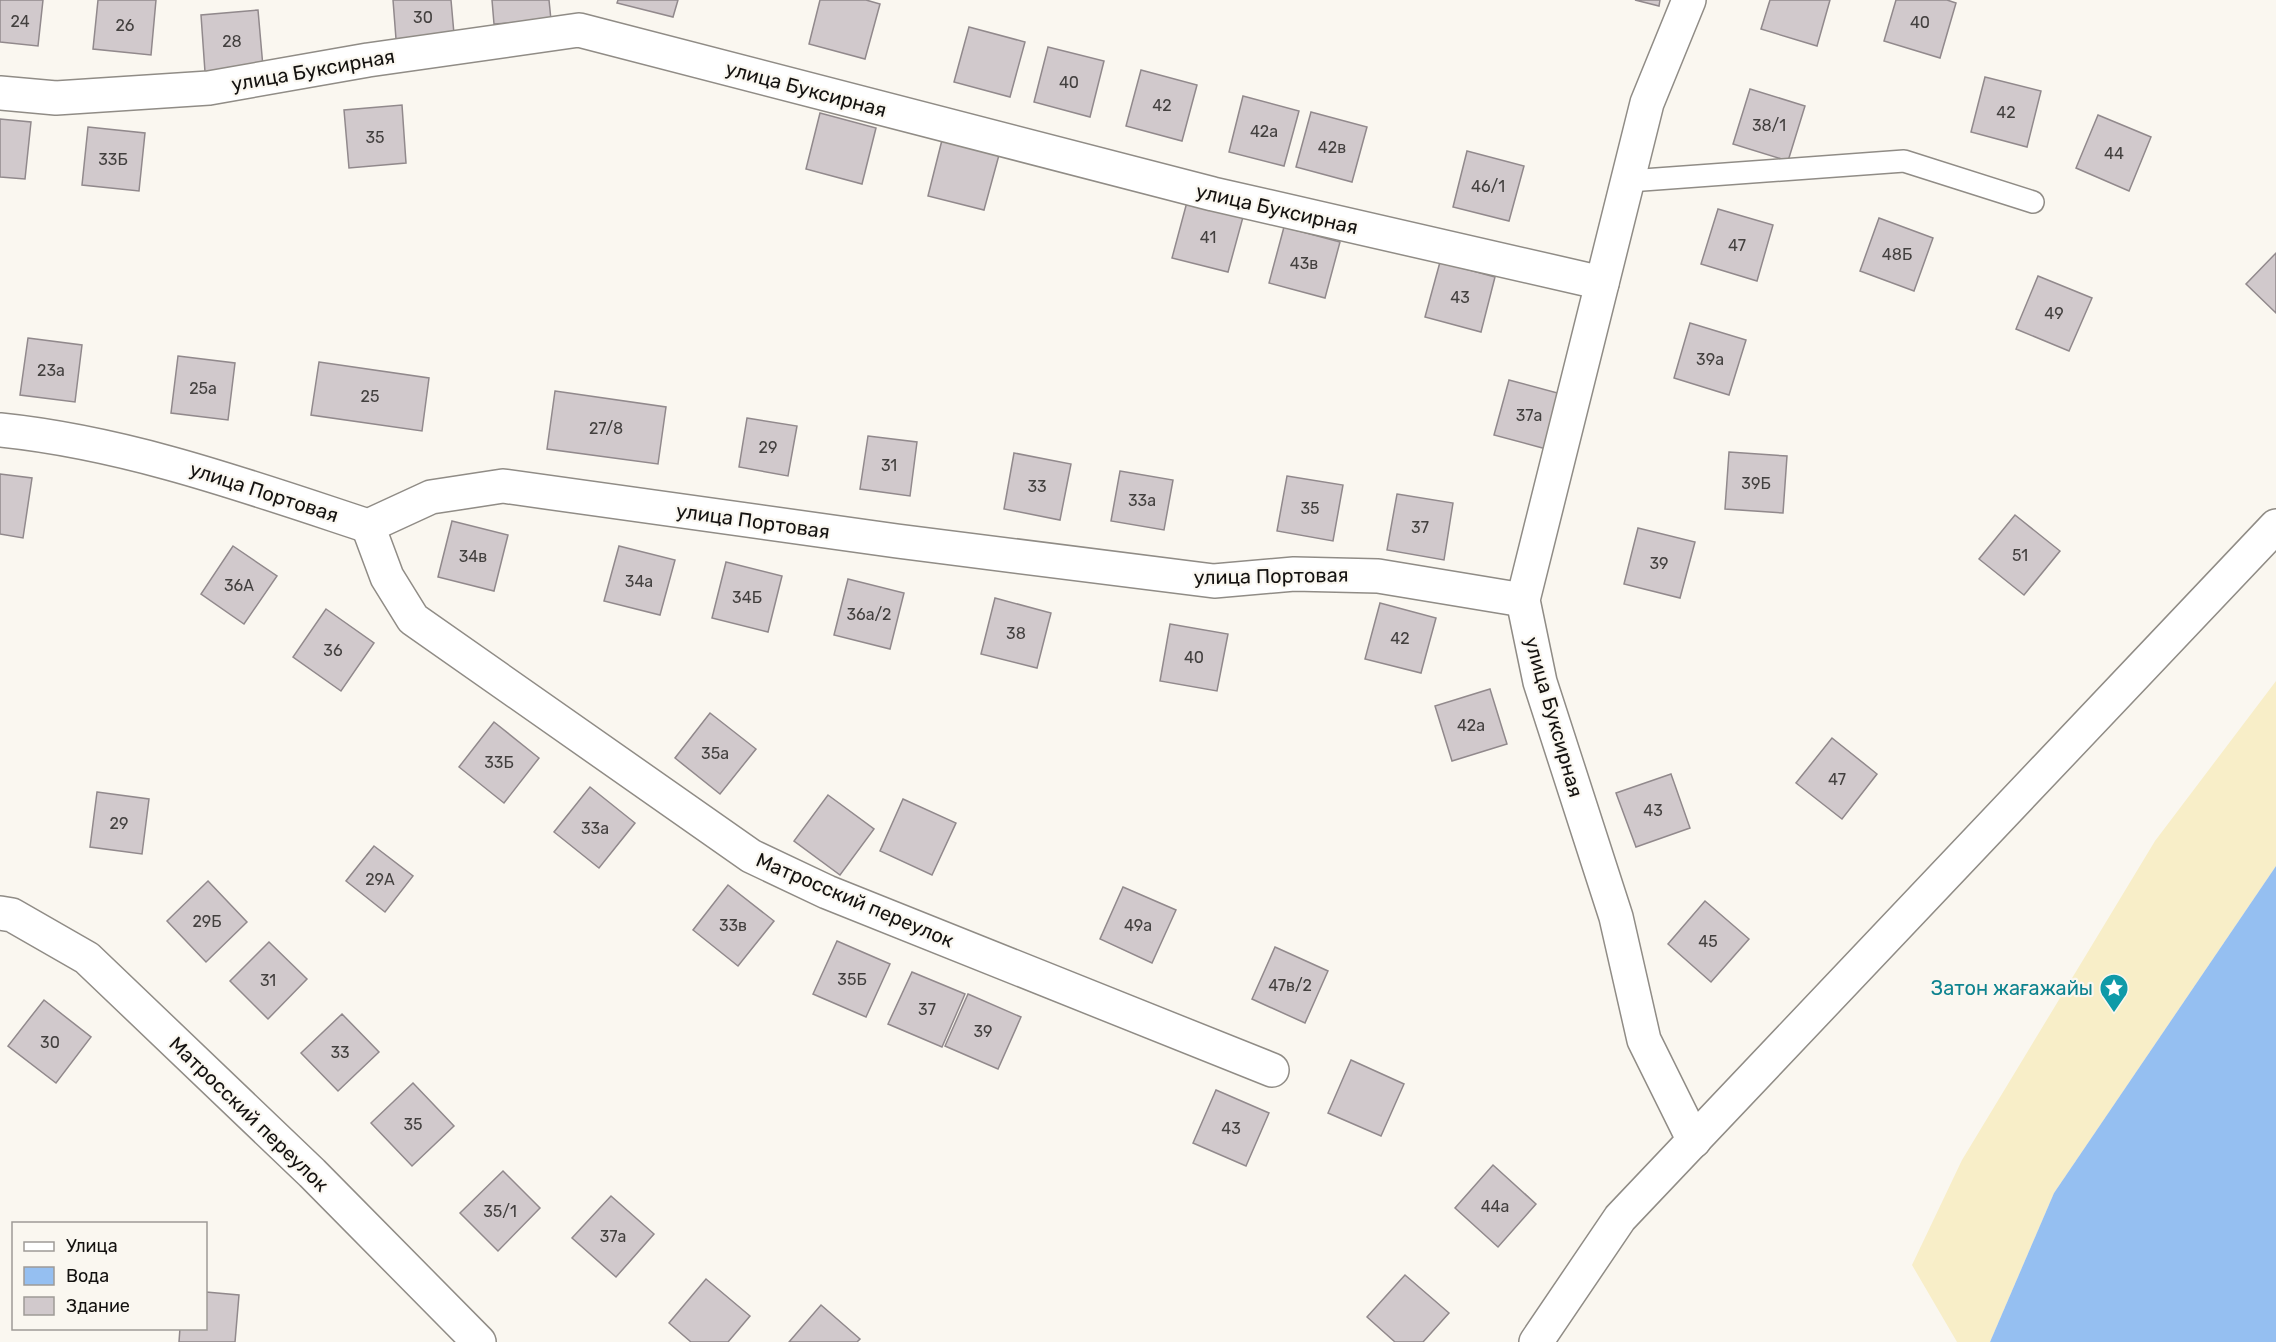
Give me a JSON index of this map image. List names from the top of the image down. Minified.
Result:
{"streets":{"street":["улица Буксирная","улица Портовая","Матросский переулок"]},"crossings":[["улица Буксирная","улица Портовая"],["улица Портовая","Матросский переулок"]],"places":{"place":["Затон жағажайы"]},"house_numbers":["30","24","40","26","28","40","42","42","38/1","42а","35","42в","44","33Б","46/1","41","47","48Б","43в","43","49","39а","23а","25а","25","37а","27/8","29","31","39Б","33","33а","35","37","51","34в","39","34а","36А","34Б","36а/2","38","42","36","40","42а","35а","33Б","47","43","29","33а","29А","29Б","33в","49а","45","35Б","31","47в/2","37","39","30","33","35","43","44а","35/1","37а"],"legend":["Улица","Вода","Здание"]}
